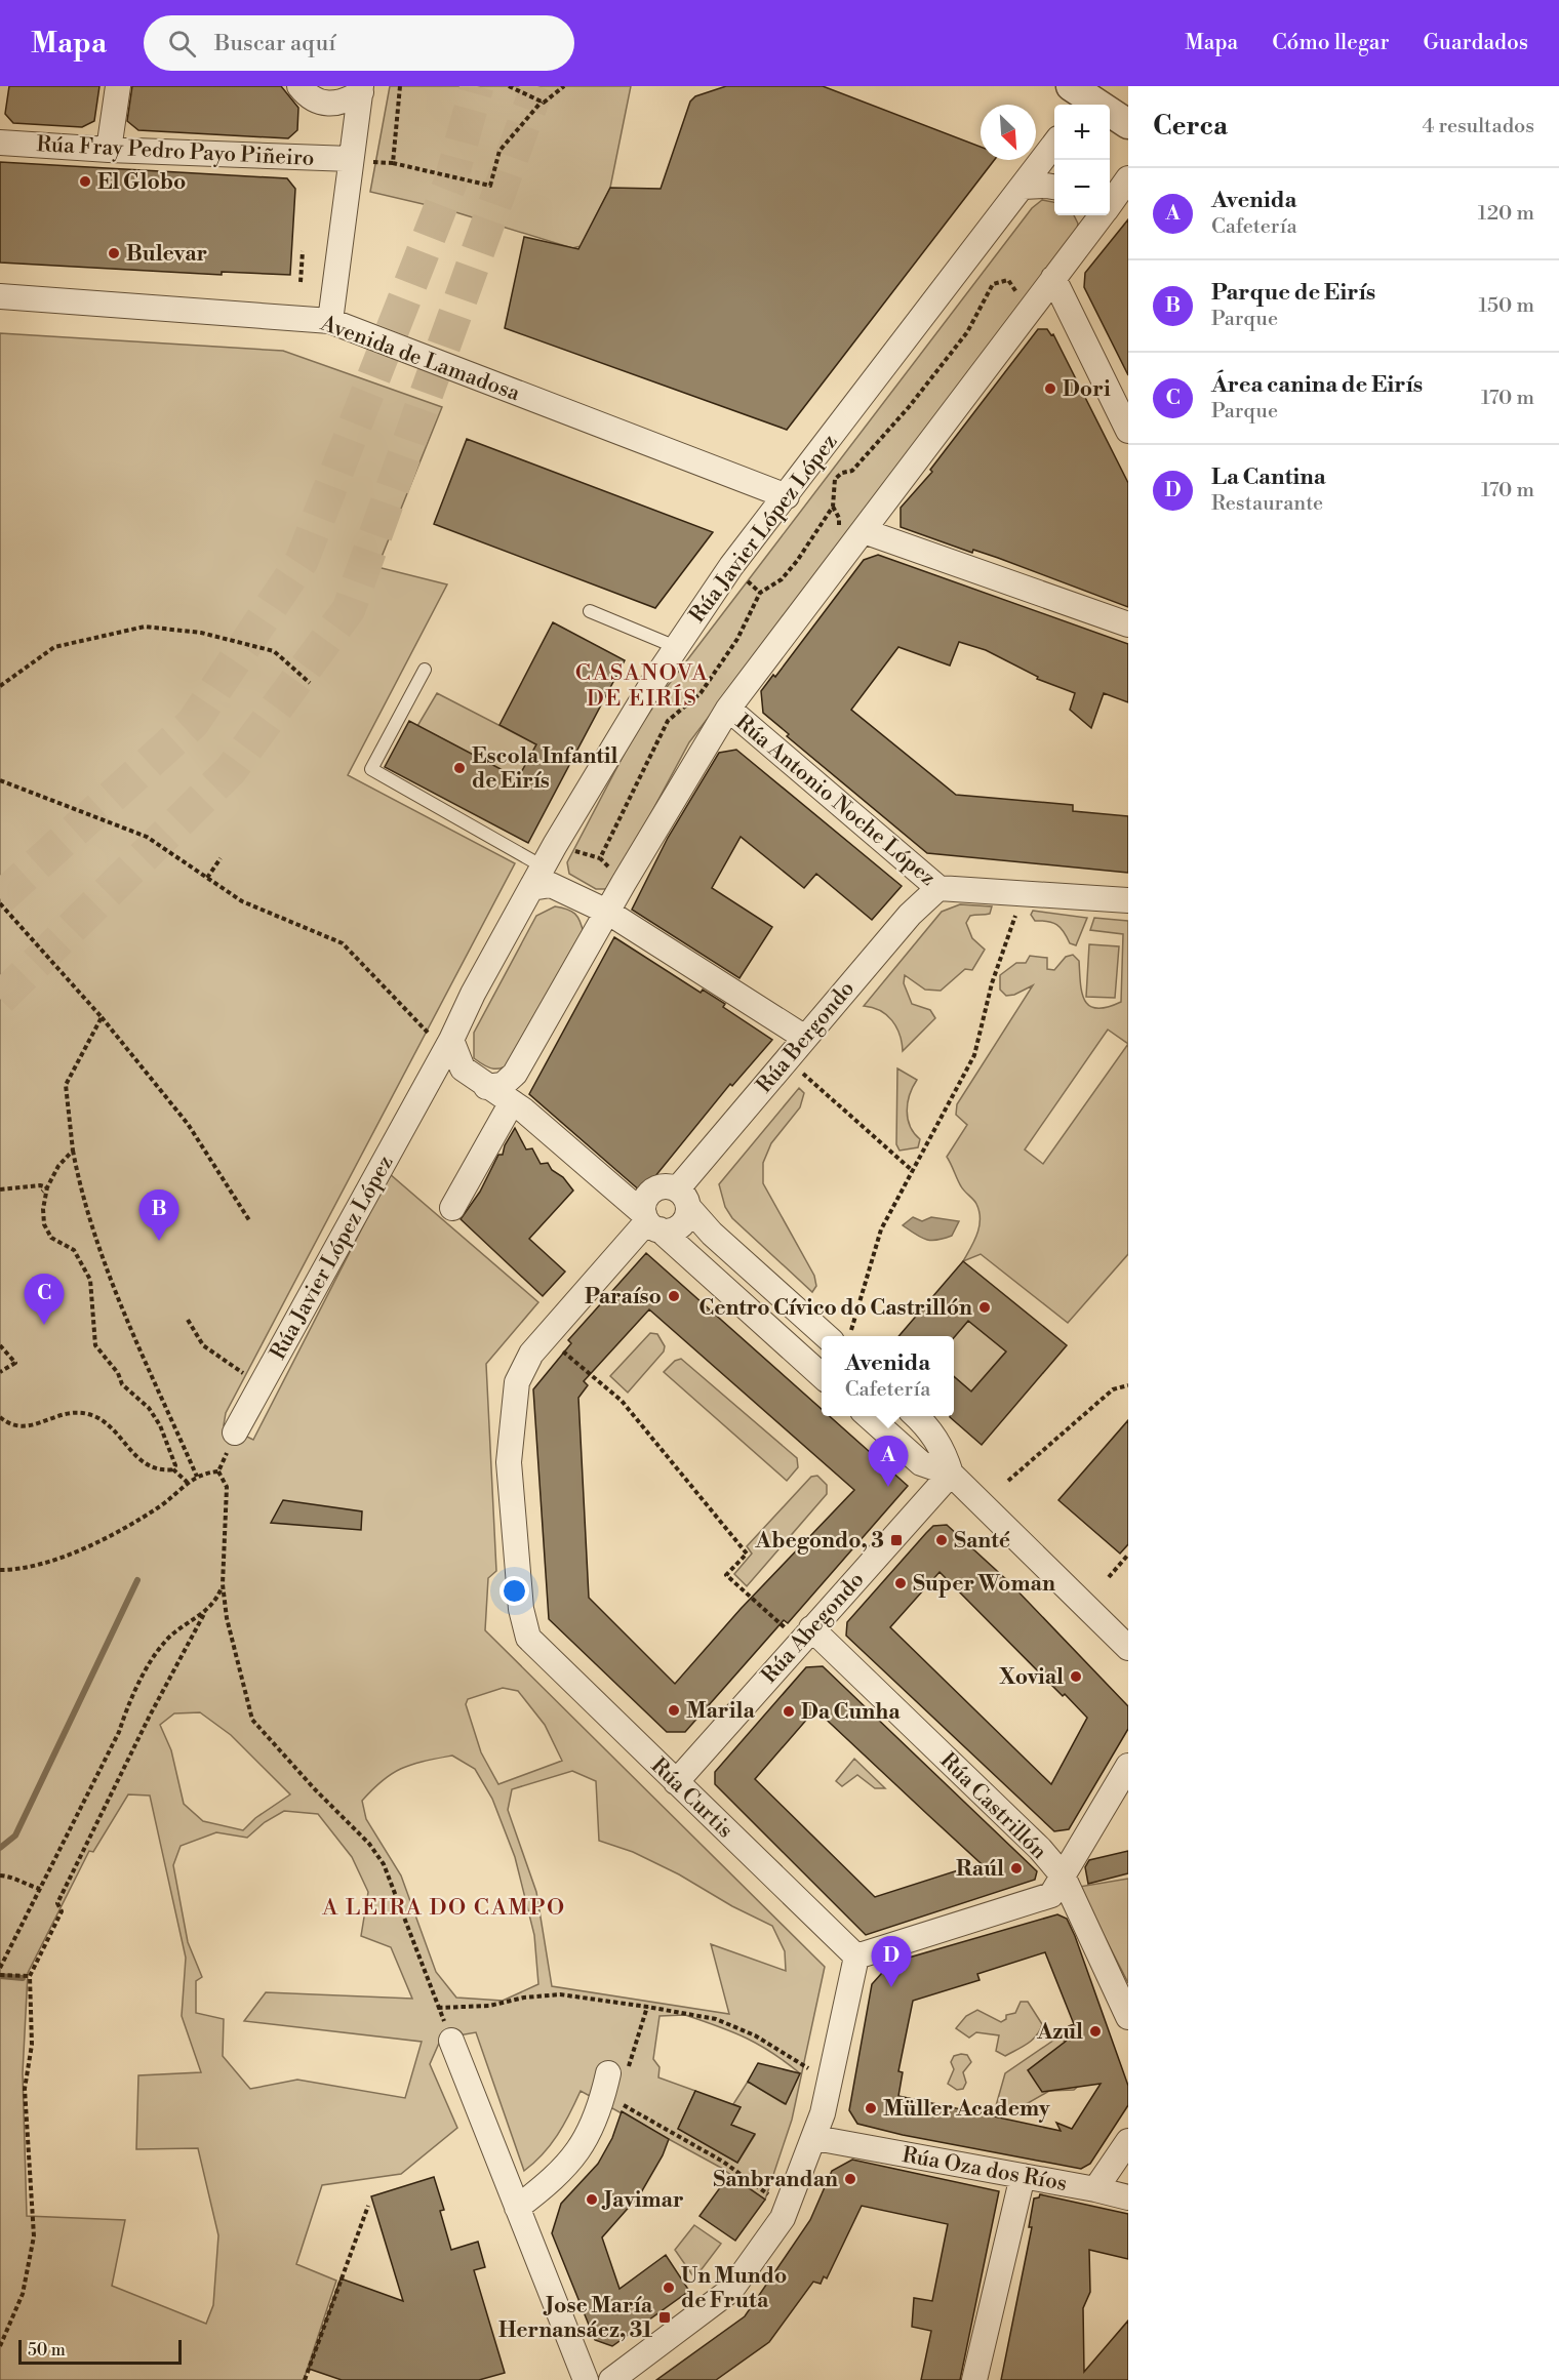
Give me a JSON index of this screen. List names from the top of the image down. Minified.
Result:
{"streets":{"street":["Rúa Fray Pedro Payo Piñeiro","Avenida de Lamadosa","Rúa Javier López López","Rúa Antonio Noche López","Rúa Bergondo","Rúa Abegondo","Rúa Curtis","Rúa Castrillón","Rúa Oza dos Ríos"]},"crossings":[["Avenida de Lamadosa","Rúa Javier López López"],["Rúa Antonio Noche López","Rúa Bergondo"],["Rúa Abegondo","Rúa Curtis"],["Rúa Abegondo","Rúa Castrillón"]],"districts":["CASANOVA DE EIRÍS","A LEIRA DO CAMPO"],"places":{"other":["El Globo","Bulevar","Dori","Escola Infantil de Eirís","Paraíso","Centro Cívico do Castrillón","Santé","Super Woman","Xovial","Marila","Da Cunha","Raúl","Azul","Müller Academy","Sanbrandan","Javimar","Un Mundo de Fruta"],"transit":["Abegondo, 3","Jose María Hernansáez, 31"]},"scale_bar":"50 m","north":"bottom right","page":{"header":"Mapa","search":"Buscar aquí","nav":["Mapa","Cómo llegar","Guardados"],"heading":["Cerca","4 resultados"],"map_buttons":["+","−"],"list":[{"mark":"A","name":"Avenida","note":"Cafetería","value":"120 m"},{"mark":"B","name":"Parque de Eirís","note":"Parque","value":"150 m"},{"mark":"C","name":"Área canina de Eirís","note":"Parque","value":"170 m"},{"mark":"D","name":"La Cantina","note":"Restaurante","value":"170 m"}],"pins":["B","C","A","D"],"popup":["Avenida","Cafetería"],"scale":"50 m"}}
